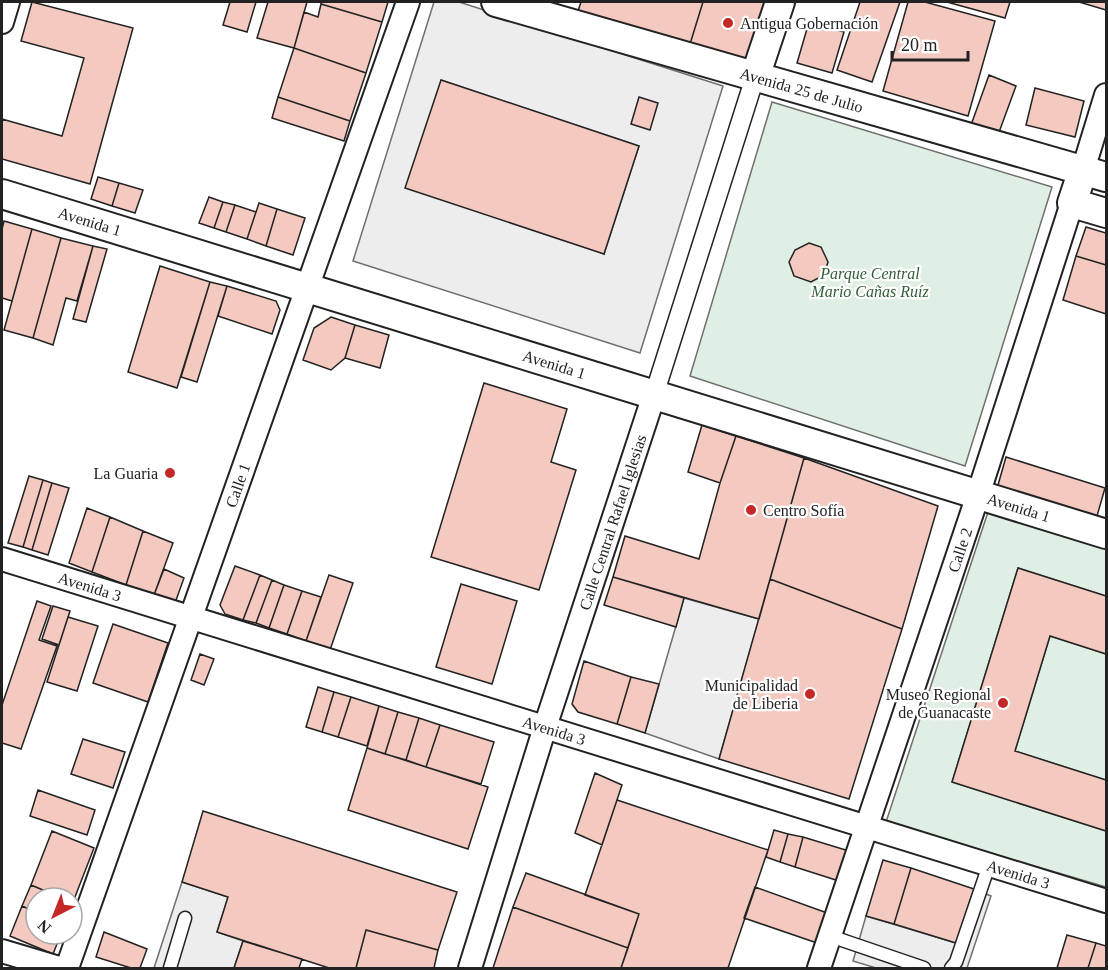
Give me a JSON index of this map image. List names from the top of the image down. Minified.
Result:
{"streets":{"street":["Avenida 25 de Julio","Avenida 1","Calle 1","Calle Central Rafael Iglesias","Calle 2","Avenida 3"]},"crossings":[["Avenida 25 de Julio","Calle Central Rafael Iglesias"],["Avenida 25 de Julio","Calle 2"],["Avenida 1","Calle 1"],["Avenida 1","Calle Central Rafael Iglesias"],["Avenida 1","Calle 2"],["Calle 1","Avenida 3"],["Calle Central Rafael Iglesias","Avenida 3"],["Calle 2","Avenida 3"]],"parks":["Parque Central Mario Cañas Ruíz"],"places":["Antigua Gobernación","La Guaria","Centro Sofía","Municipalidad de Liberia","Museo Regional de Guanacaste"],"scale_bar":"20 m","north":"bottom left"}
